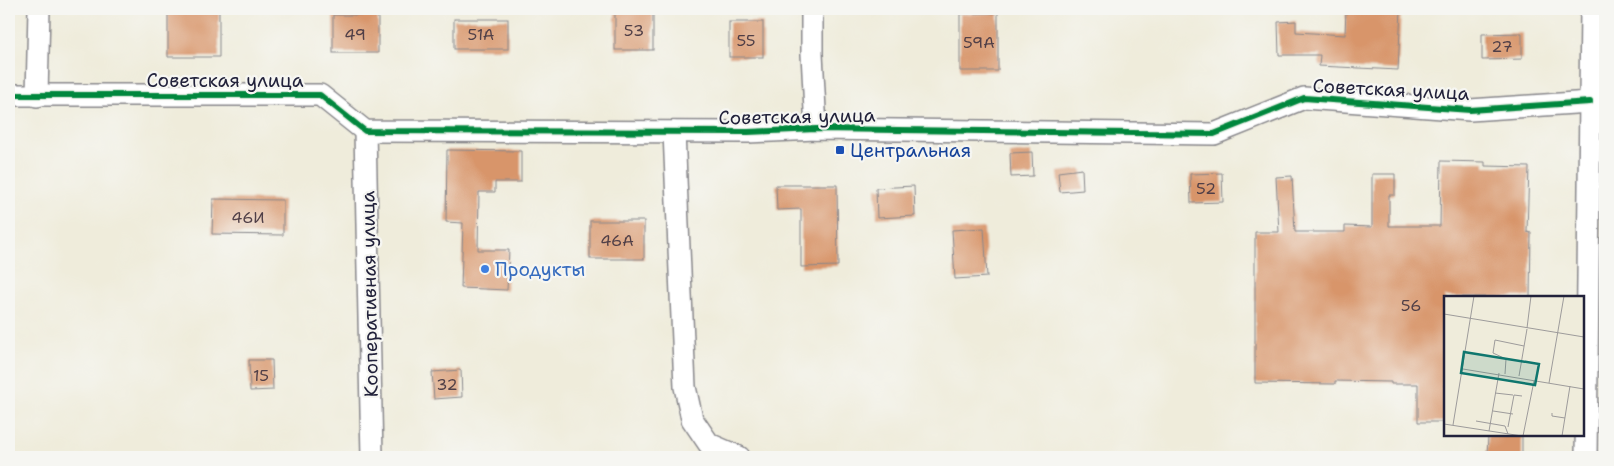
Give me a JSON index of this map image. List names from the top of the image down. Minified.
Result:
{"streets":{"street":["Советская улица","Кооперативная улица"]},"crossings":[["Советская улица","Кооперативная улица"]],"places":{"transit":["Центральная"],"other":["Продукты"]},"house_numbers":["53","49","51A","55","59А","27","52","46И","46А","56","15","32"]}
